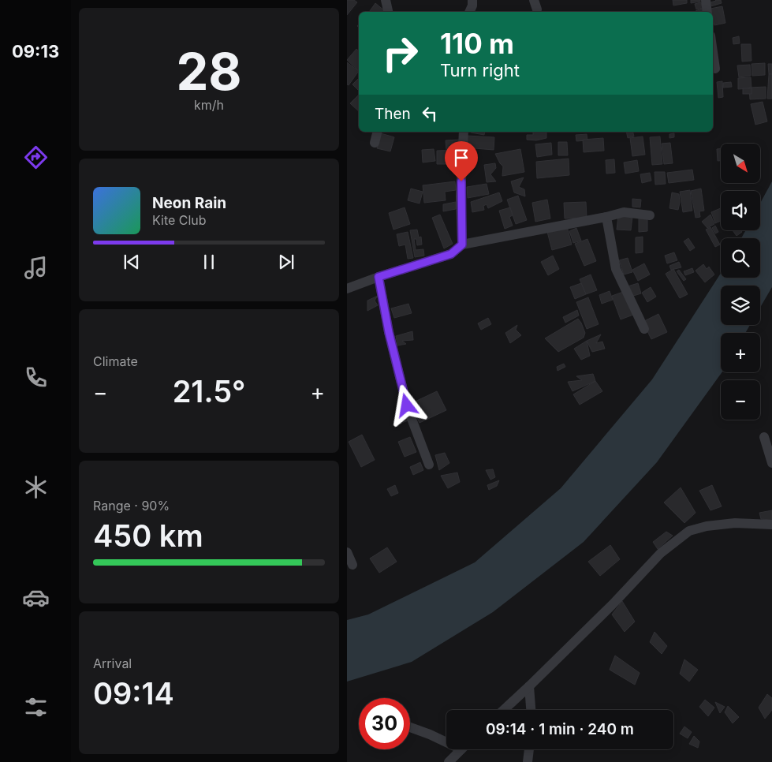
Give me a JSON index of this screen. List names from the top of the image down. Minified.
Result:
{"north":"bottom right","page":{"tabs":"09:13","tile":[["28","km/h"],"Climate",["Range · 90%","450 km"],["Arrival","09:14"]],"turn":["110 m","Turn right"],"then":"Then","map_buttons":["+","−"],"song":["Neon Rain","Kite Club"],"heat":["−","21.5°","+"],"limit":"30","trip":"09:14 · 1 min · 240 m"}}
